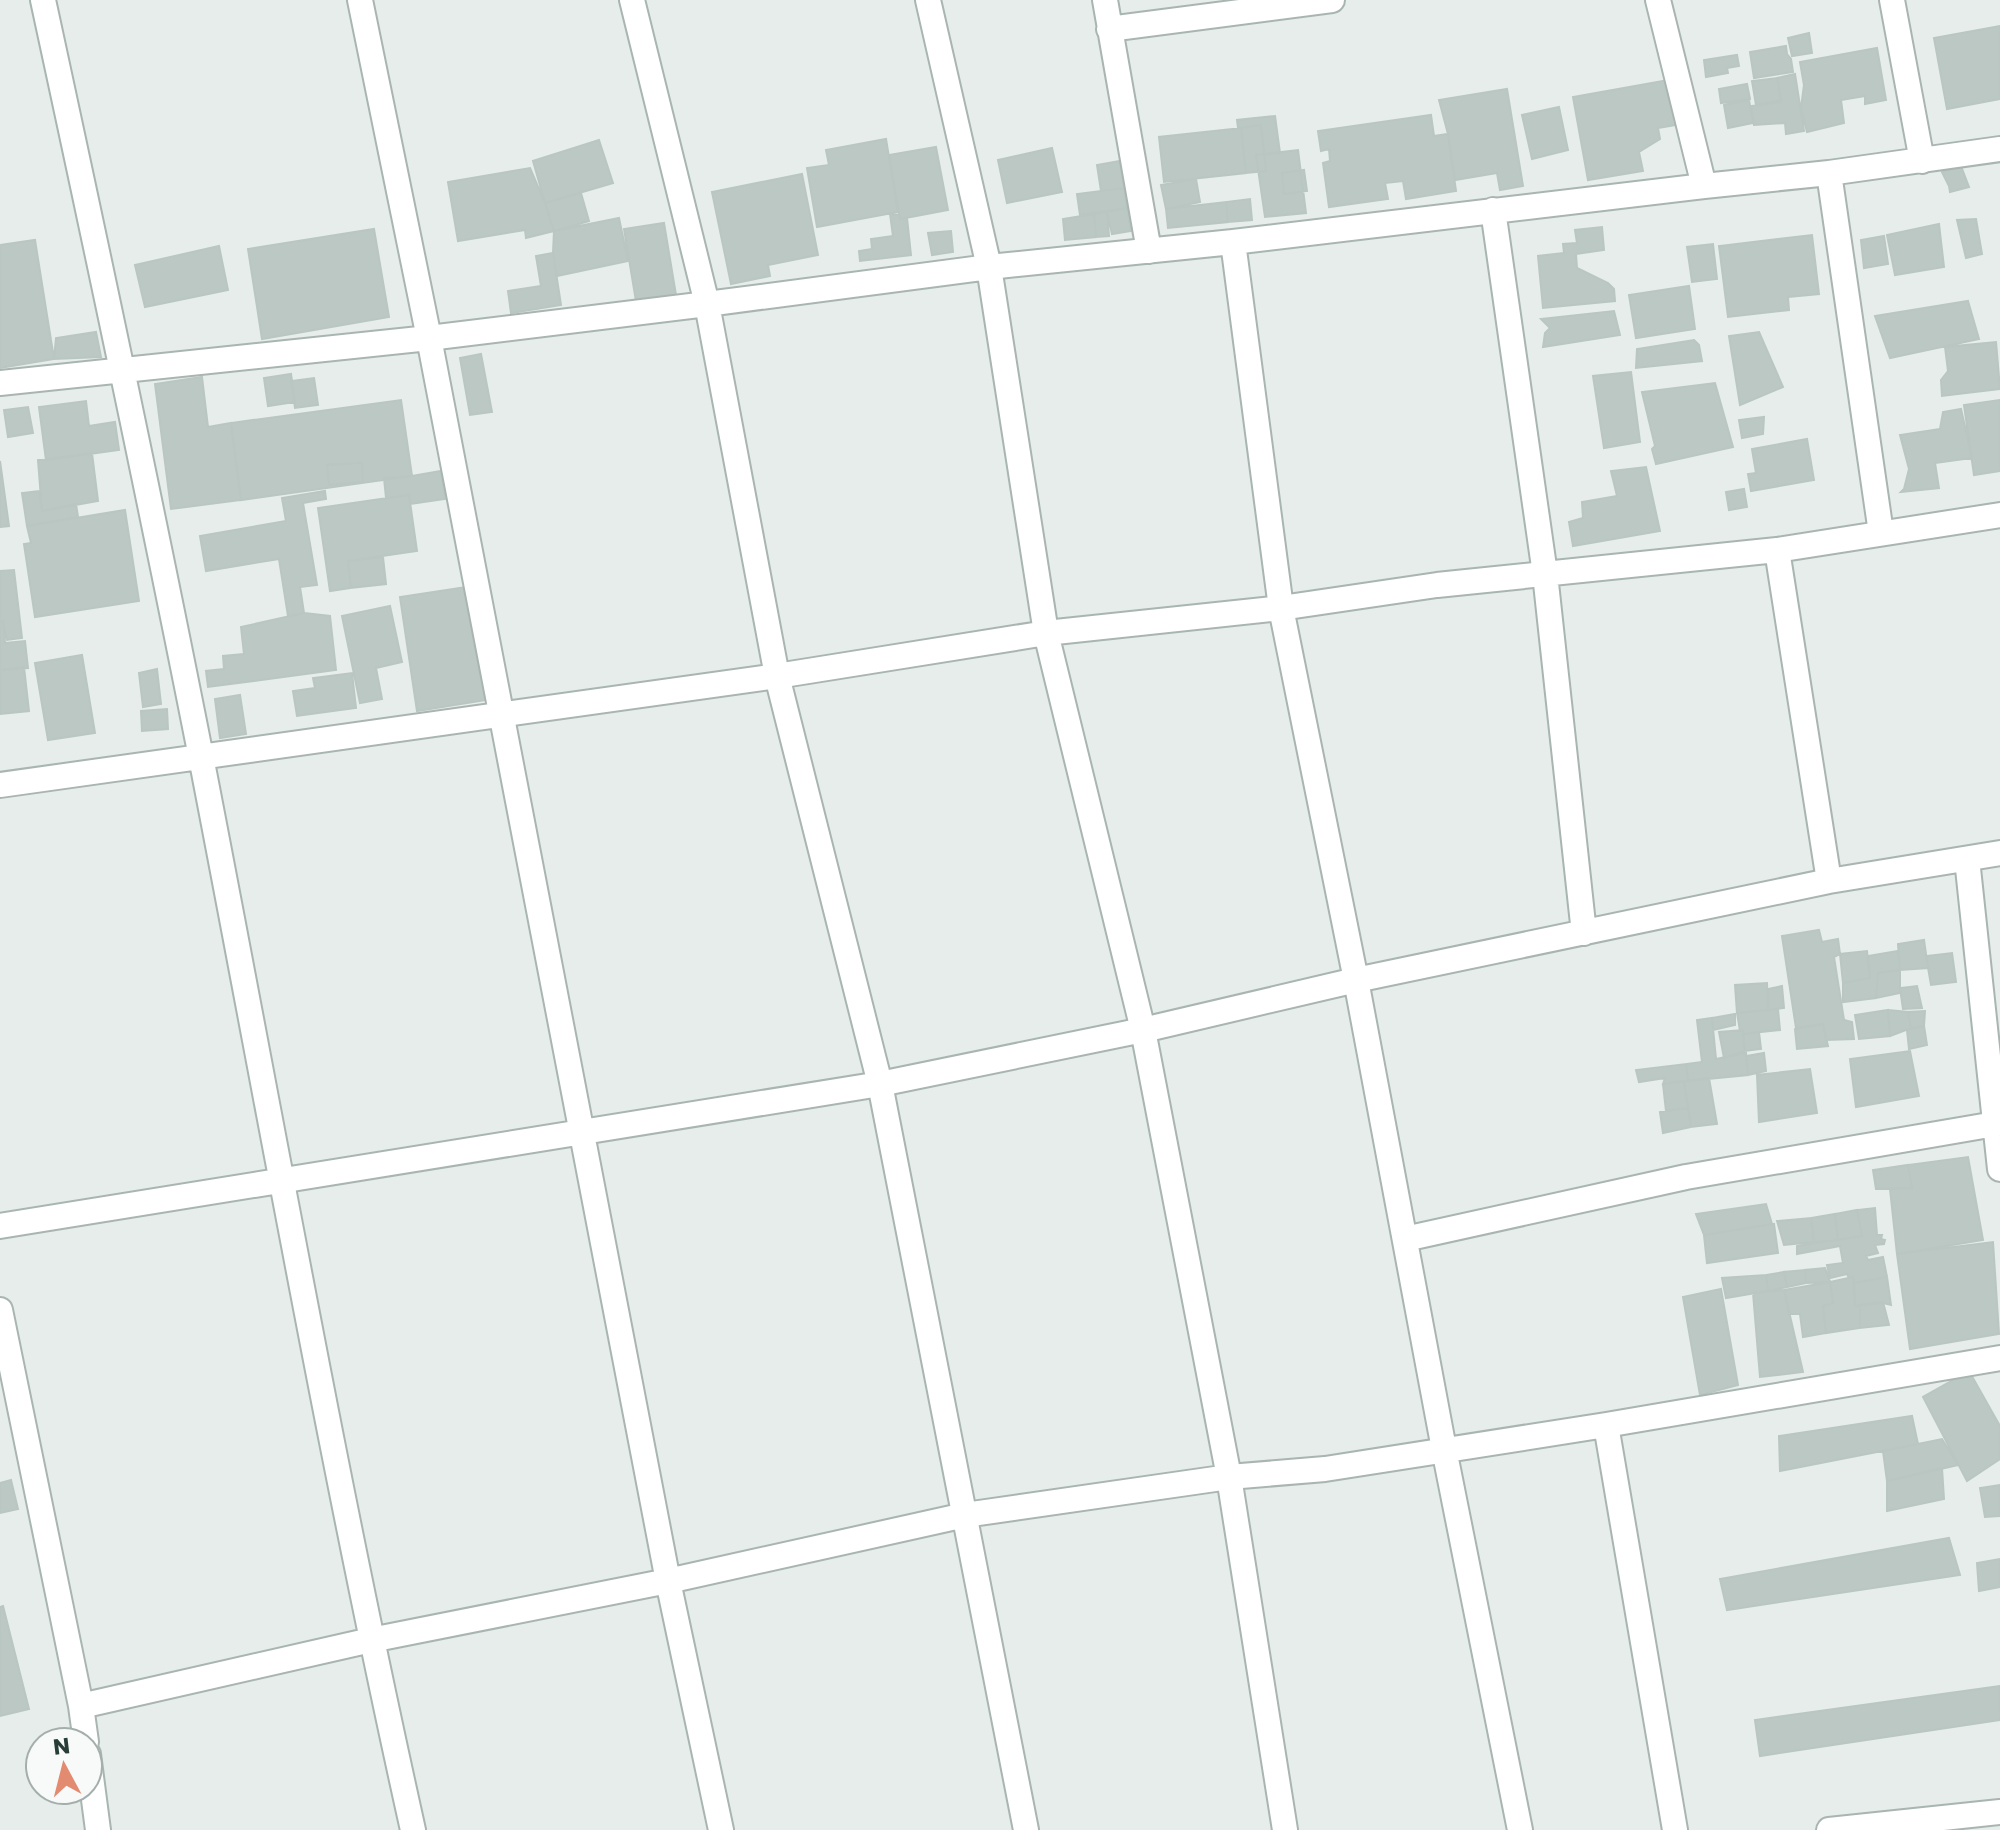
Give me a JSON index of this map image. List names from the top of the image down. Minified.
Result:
{"north":"top"}
